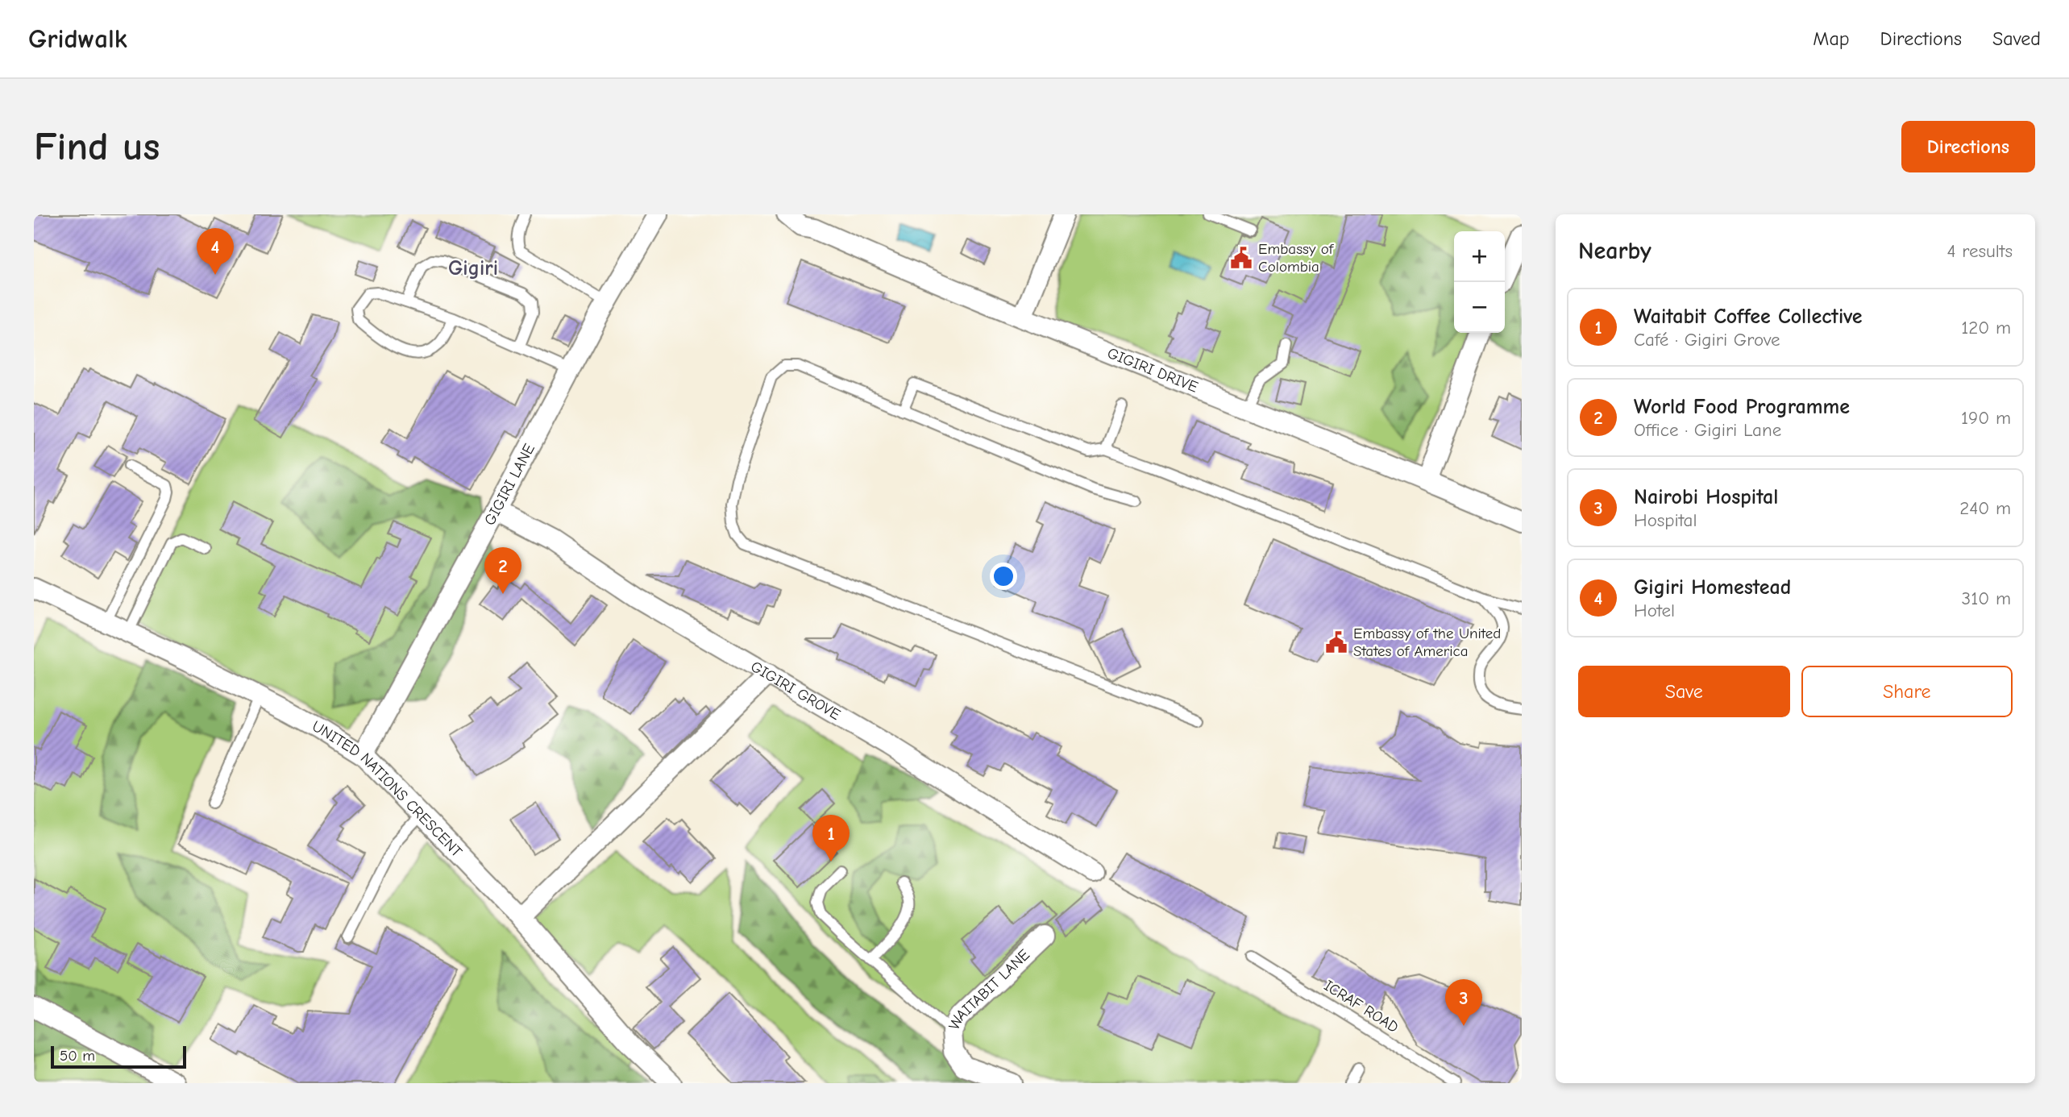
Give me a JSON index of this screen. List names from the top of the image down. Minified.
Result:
{"streets":{"street":["GIGIRI DRIVE","GIGIRI LANE","GIGIRI GROVE","UNITED NATIONS CRESCENT","WAITABIT LANE"],"lane":["ICRAF ROAD"]},"crossings":[["GIGIRI LANE","GIGIRI GROVE"],["GIGIRI LANE","UNITED NATIONS CRESCENT"]],"districts":["Gigiri"],"places":{"public building":["Embassy of Colombia","Embassy of the United States of America"]},"scale_bar":"50 m","page":{"header":"Gridwalk","nav":["Map","Directions","Saved"],"buttons":["Directions",["Save","Share"]],"title":"Find us","heading":["Nearby","4 results"],"pins":["4","2","1","3"],"map_buttons":["+","−"],"list":[{"mark":"1","name":"Waitabit Coffee Collective","note":"Café · Gigiri Grove","value":"120 m"},{"mark":"2","name":"World Food Programme","note":"Office · Gigiri Lane","value":"190 m"},{"mark":"3","name":"Nairobi Hospital","note":"Hospital","value":"240 m"},{"mark":"4","name":"Gigiri Homestead","note":"Hotel","value":"310 m"}],"scale":"50 m"}}
